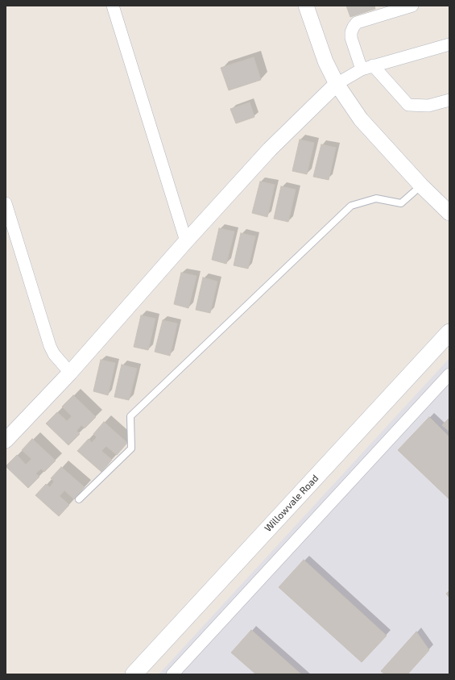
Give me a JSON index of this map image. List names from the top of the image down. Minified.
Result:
{"streets":{"main road":["Willowvale Road"]}}
